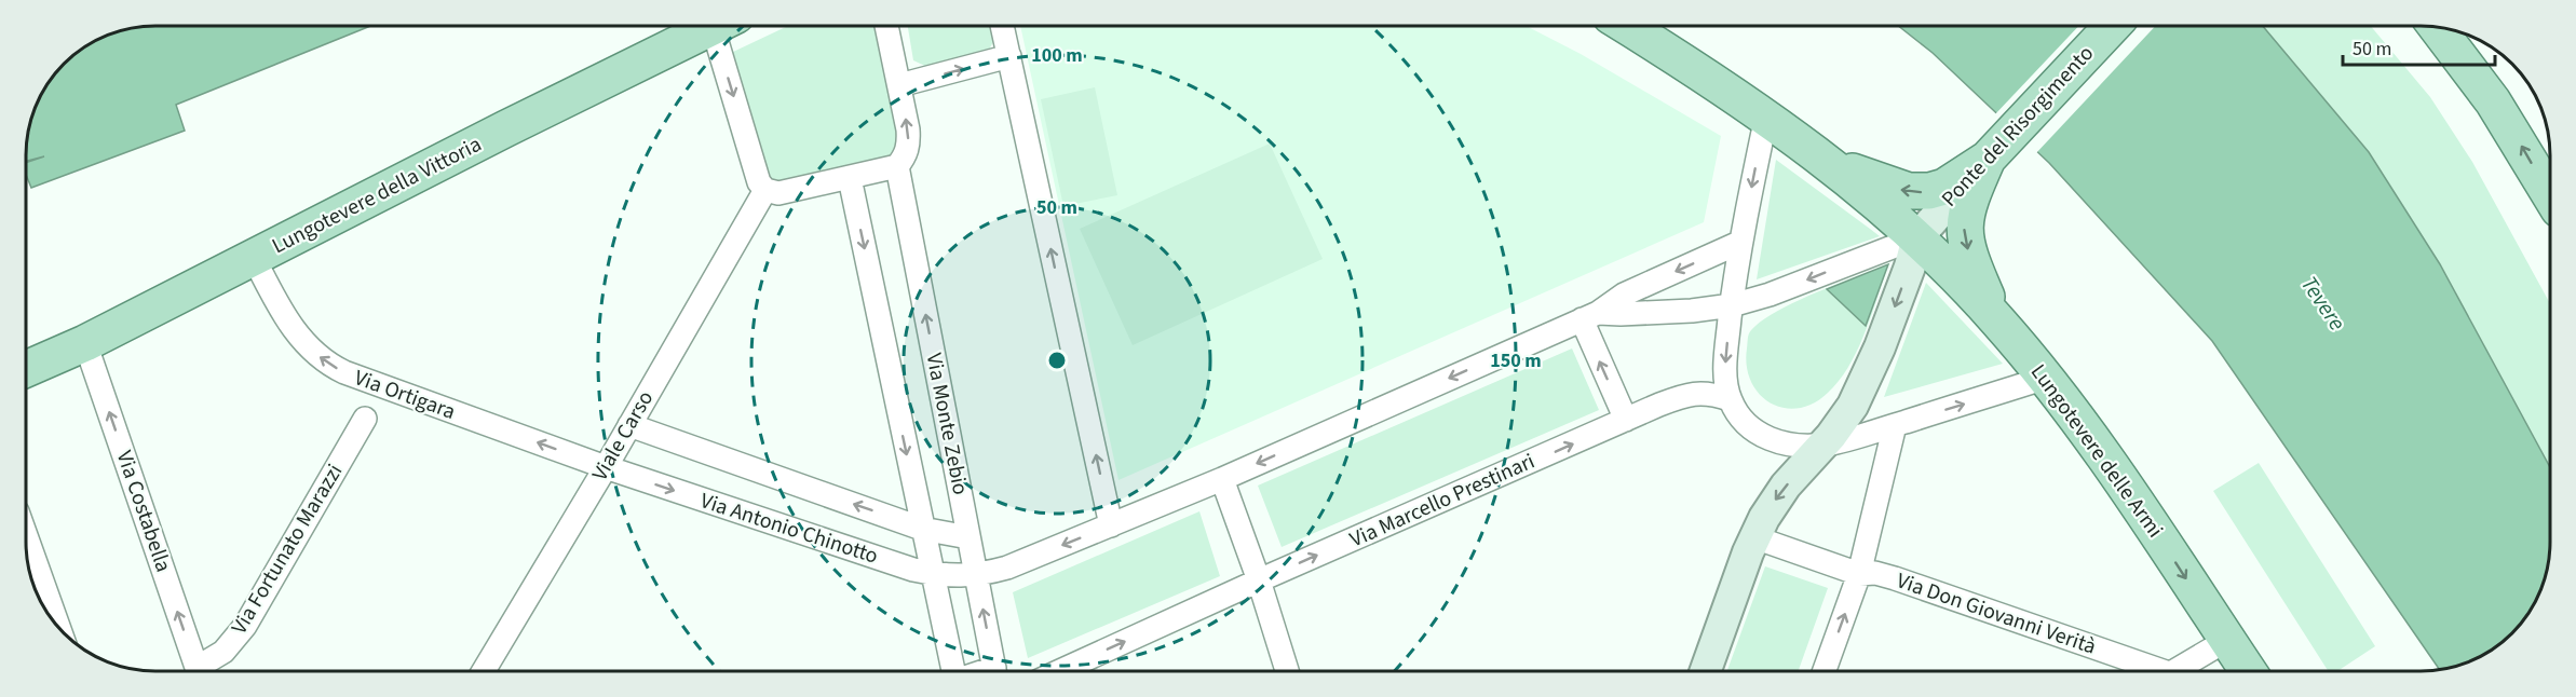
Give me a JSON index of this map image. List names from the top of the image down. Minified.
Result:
{"streets":{"main road":["Ponte del Risorgimento","Lungotevere della Vittoria","Lungotevere delle Armi"],"street":["Via Ortigara","Via Monte Zebio","Viale Carso","Via Marcello Prestinari","Via Costabella","Via Antonio Chinotto","Via Fortunato Marazzi","Via Don Giovanni Verità"]},"crossings":[["Ponte del Risorgimento","Lungotevere delle Armi"],["Lungotevere della Vittoria","Via Ortigara"],["Lungotevere della Vittoria","Via Costabella"],["Via Ortigara","Viale Carso"],["Via Ortigara","Via Antonio Chinotto"],["Via Monte Zebio","Via Antonio Chinotto"],["Viale Carso","Via Antonio Chinotto"]],"one_way":["Via Ortigara","Lungotevere delle Armi","Via Costabella"],"water":["Tevere"],"scale_bar":"50 m","rings":["100 m","50 m","150 m"]}
